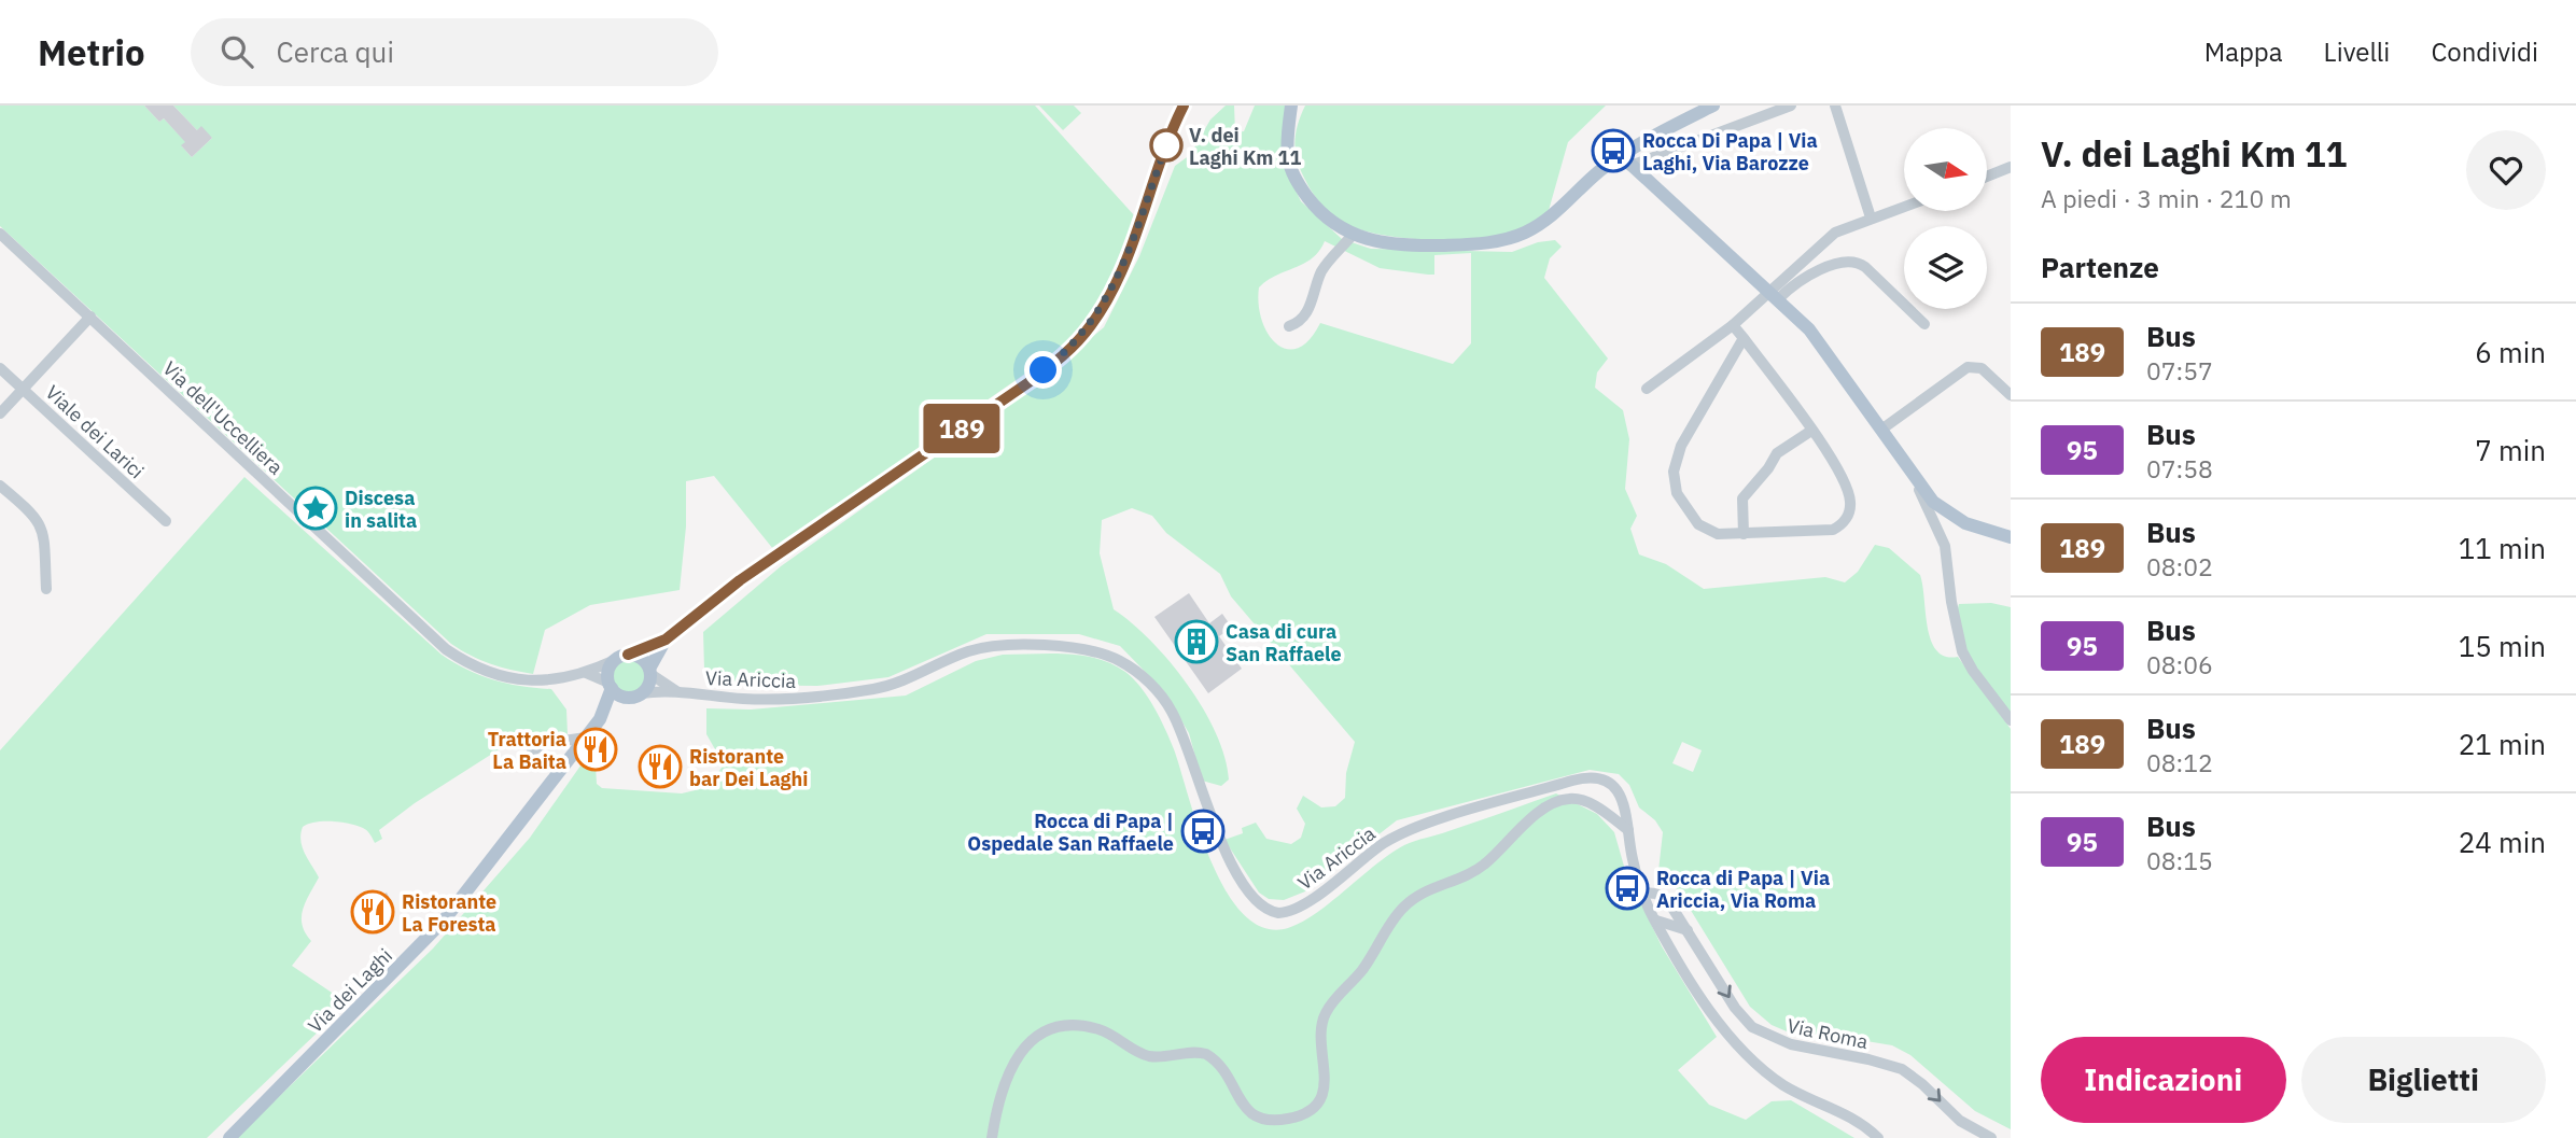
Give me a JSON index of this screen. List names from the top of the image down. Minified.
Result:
{"streets":{"main road":["Via dei Laghi"],"street":["Via dell'Uccelliera","Viale dei Larici","Via Ariccia","Via Roma"]},"crossings":[["Via dell'Uccelliera","Via Ariccia"],["Via dell'Uccelliera","Via dei Laghi"],["Via Ariccia","Via dei Laghi"],["Via Ariccia","Via Roma"]],"one_way":["Via Roma"],"places":{"other":["V. dei Laghi Km 11"],"bus stop":["Rocca Di Papa | Via Laghi, Via Barozze","Rocca di Papa | Ospedale San Raffaele","Rocca di Papa | Via Ariccia, Via Roma"],"place":["Discesa in salita"],"building":["Casa di cura San Raffaele"],"restaurant":["Trattoria La Baita","Ristorante bar Dei Laghi","Ristorante La Foresta"]},"lines":["bus line 189"],"north":"right","page":{"header":"Metrio","search":"Cerca qui","nav":["Mappa","Livelli","Condividi"],"on_map":"189","heading":[["V. dei Laghi Km 11","A piedi · 3 min · 210 m"],"Partenze"],"list":[{"mark":"189","name":"Bus","note":"07:57","value":"6 min"},{"mark":"95","name":"Bus","note":"07:58","value":"7 min"},{"mark":"189","name":"Bus","note":"08:02","value":"11 min"},{"mark":"95","name":"Bus","note":"08:06","value":"15 min"},{"mark":"189","name":"Bus","note":"08:12","value":"21 min"},{"mark":"95","name":"Bus","note":"08:15","value":"24 min"}],"buttons":["Indicazioni","Biglietti"]}}
